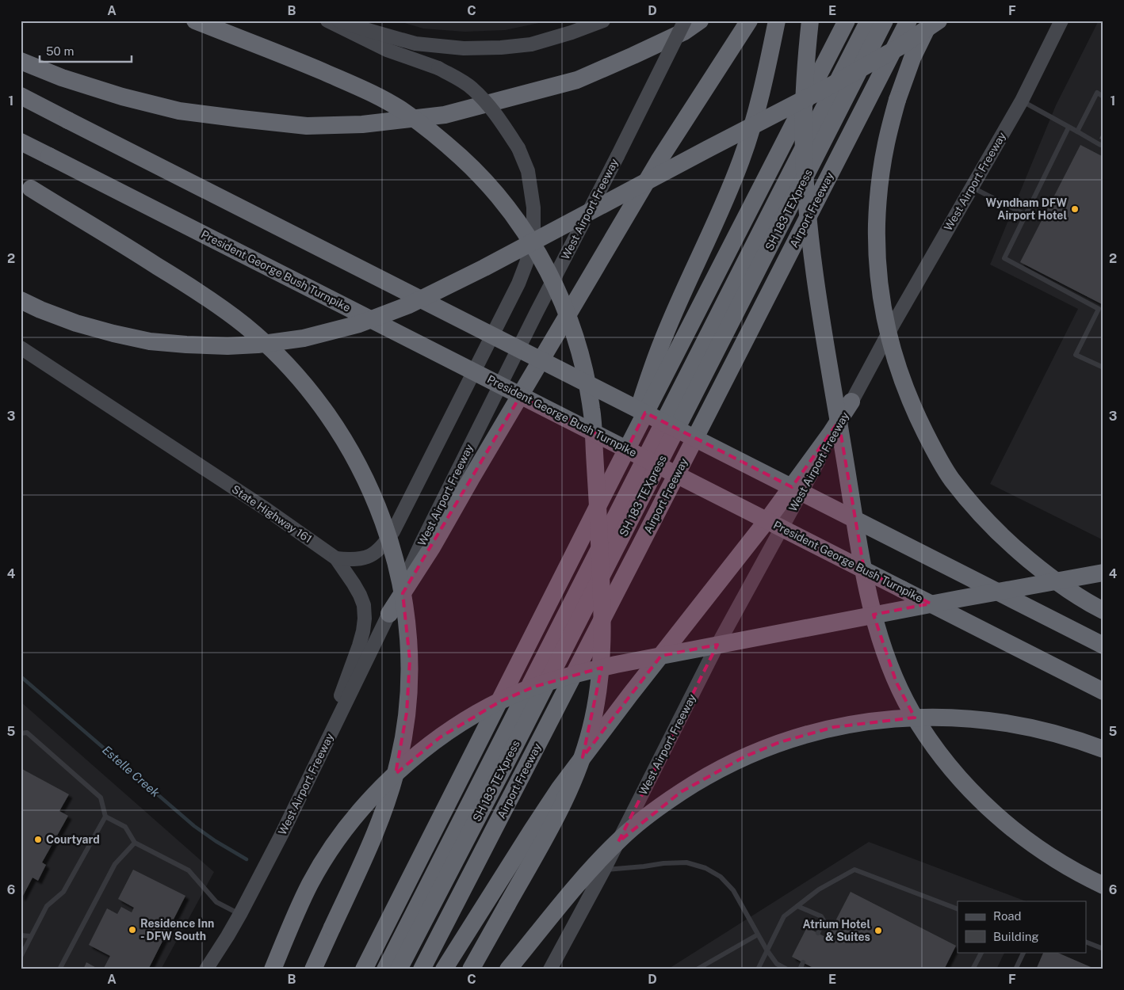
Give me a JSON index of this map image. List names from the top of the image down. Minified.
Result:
{"streets":{"highway":["SH 183 TEXpress","Airport Freeway","President George Bush Turnpike"],"main road":["West Airport Freeway","State Highway 161"]},"crossings":[["West Airport Freeway","State Highway 161"]],"water":["Estelle Creek"],"places":["Wyndham DFW Airport Hotel","Courtyard","Residence Inn - DFW South","Atrium Hotel & Suites"],"legend":["Road","Building"],"scale_bar":"50 m","grid":{"columns":["A","B","C","D","E","F"],"rows":["1","2","3","4","5","6"]}}
